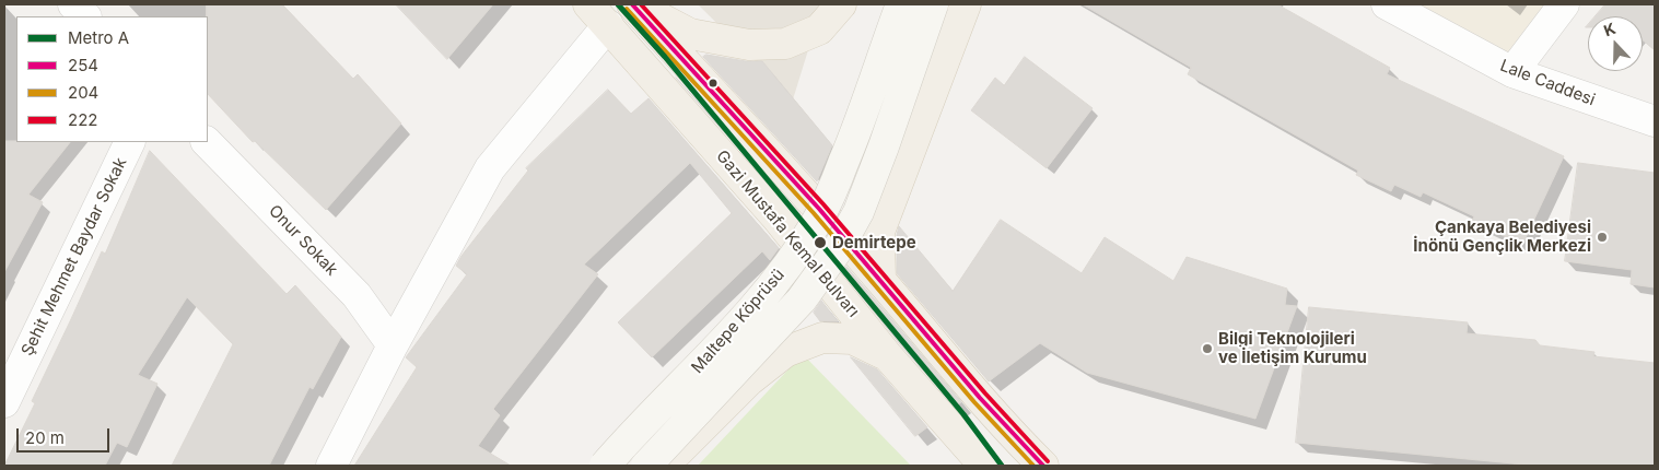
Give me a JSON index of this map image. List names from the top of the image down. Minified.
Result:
{"streets":{"main road":["Gazi Mustafa Kemal Bulvarı","Maltepe Köprüsü"],"street":["Lale Caddesi","Onur Sokak","Şehit Mehmet Baydar Sokak"]},"places":["Çankaya Belediyesi İnönü Gençlik Merkezi","Demirtepe","Bilgi Teknolojileri ve İletişim Kurumu"],"lines":["metro line A","transit line 254","transit line 222","transit line 204"],"legend":["Metro A","254","204","222"],"scale_bar":"20 m","north":"top"}
